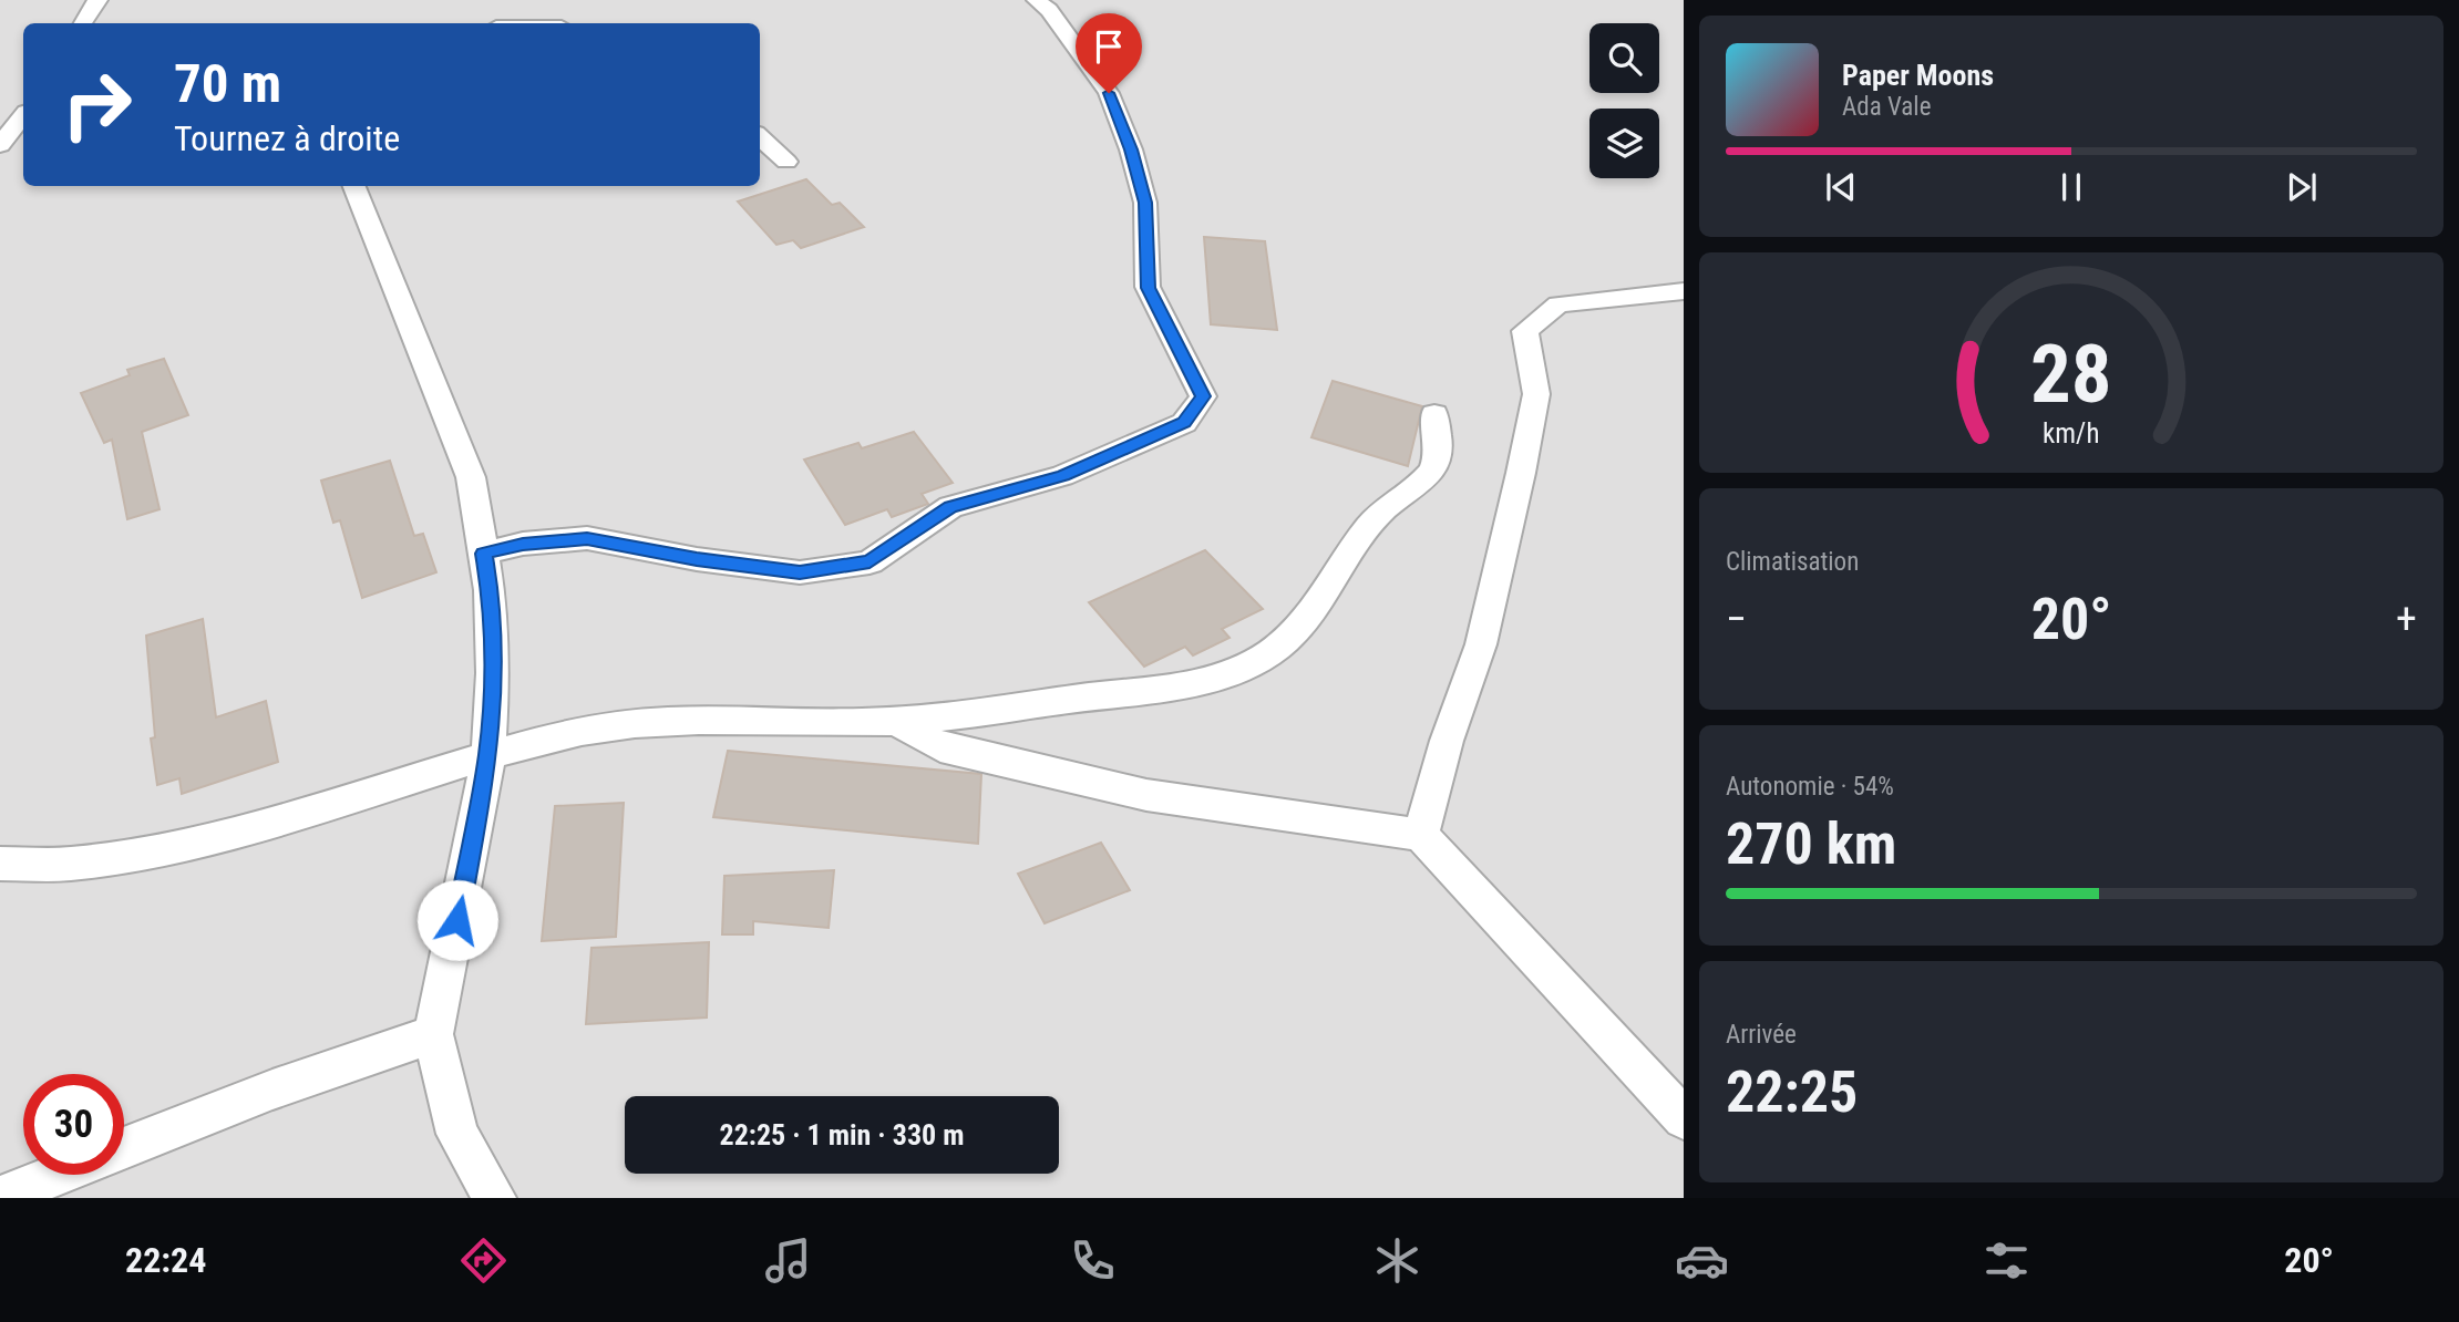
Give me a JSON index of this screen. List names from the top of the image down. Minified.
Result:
{"page":{"turn":["70 m","Tournez à droite"],"song":["Paper Moons","Ada Vale"],"tile":["Climatisation",["Autonomie · 54%","270 km"],["Arrivée","22:25"]],"heat":["−","20°","+"],"limit":"30","trip":"22:25 · 1 min · 330 m","tabs":["22:24","20°"],"gauge":["28","km/h"]}}
